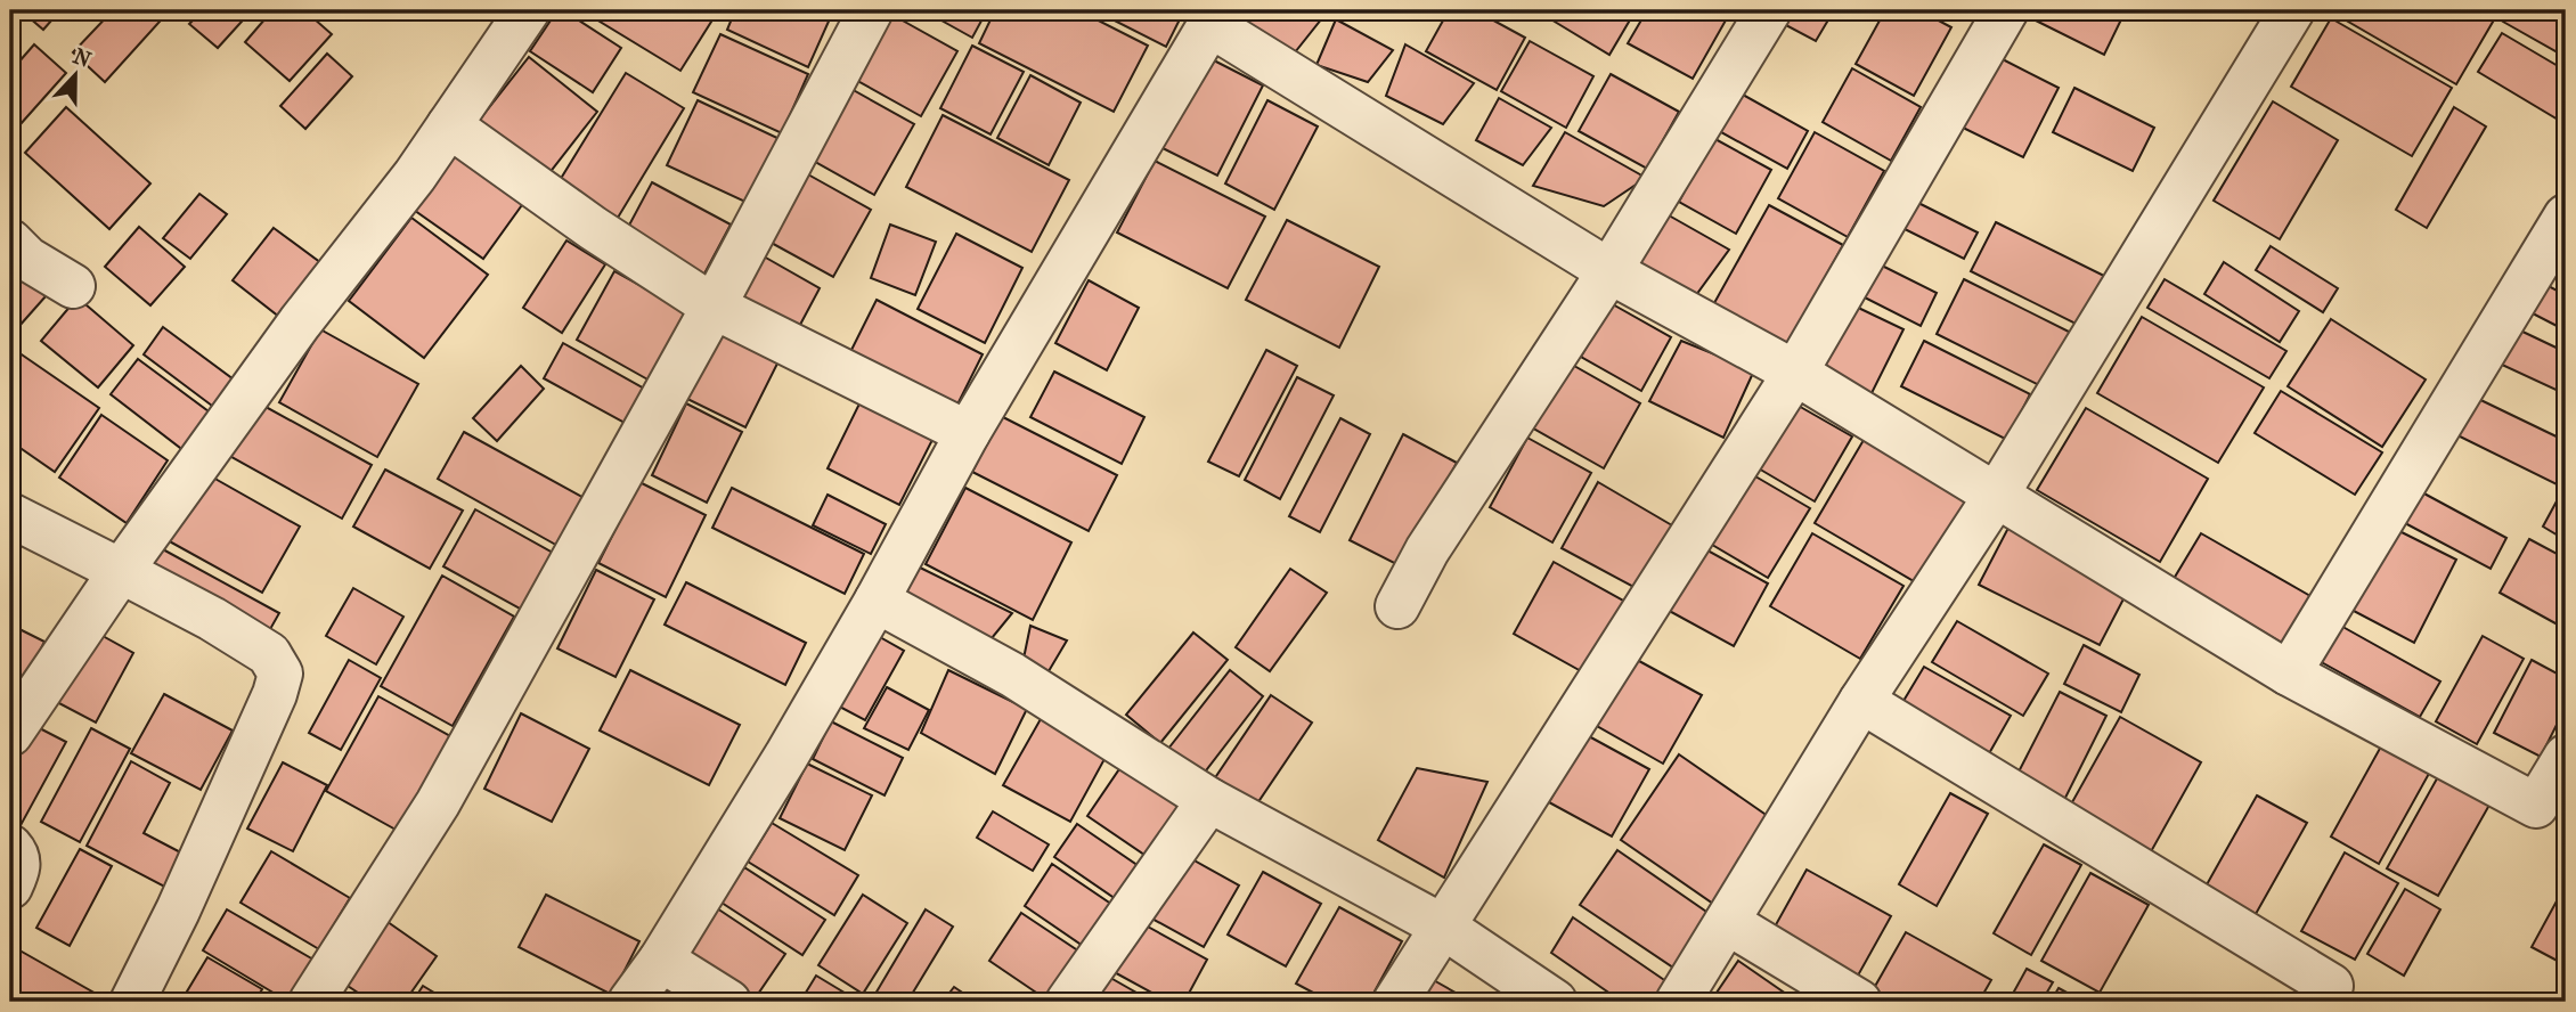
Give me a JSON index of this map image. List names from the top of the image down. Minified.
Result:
{"north":"top"}
